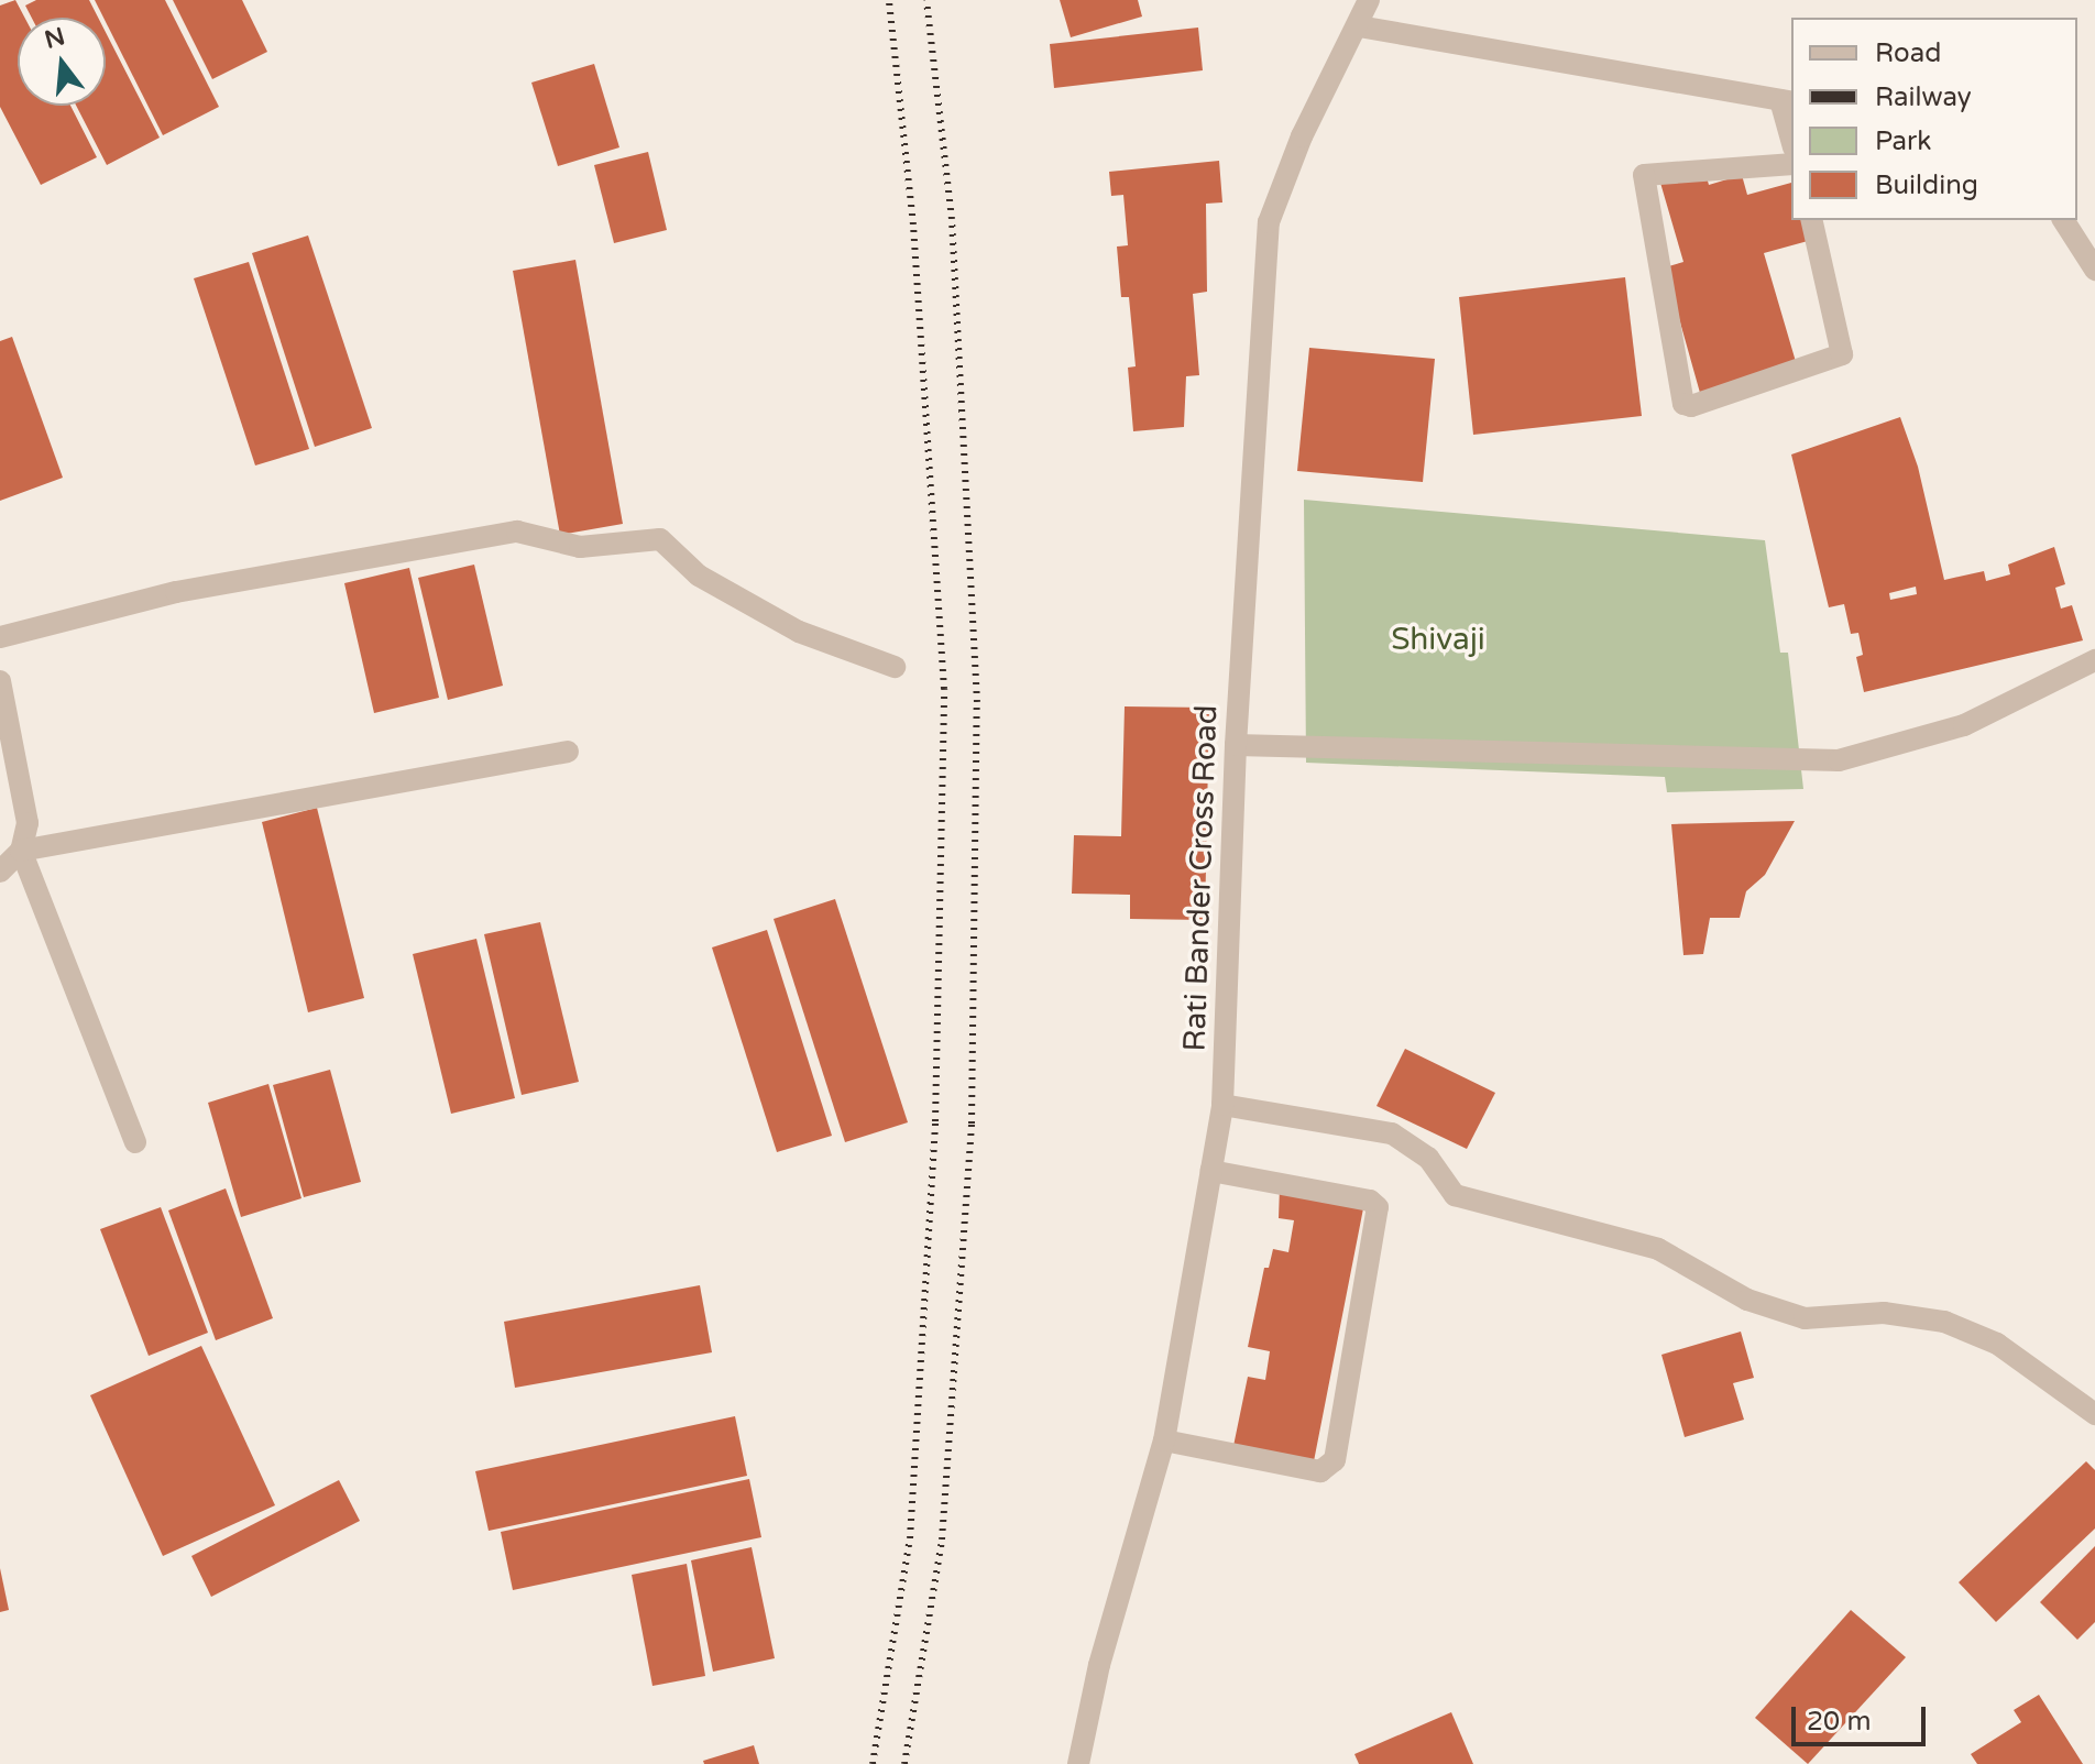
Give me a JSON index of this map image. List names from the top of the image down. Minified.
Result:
{"streets":{"street":["Rati Bander Cross Road"]},"parks":["Shivaji"],"legend":["Road","Railway","Park","Building"],"scale_bar":"20 m","north":"top"}
